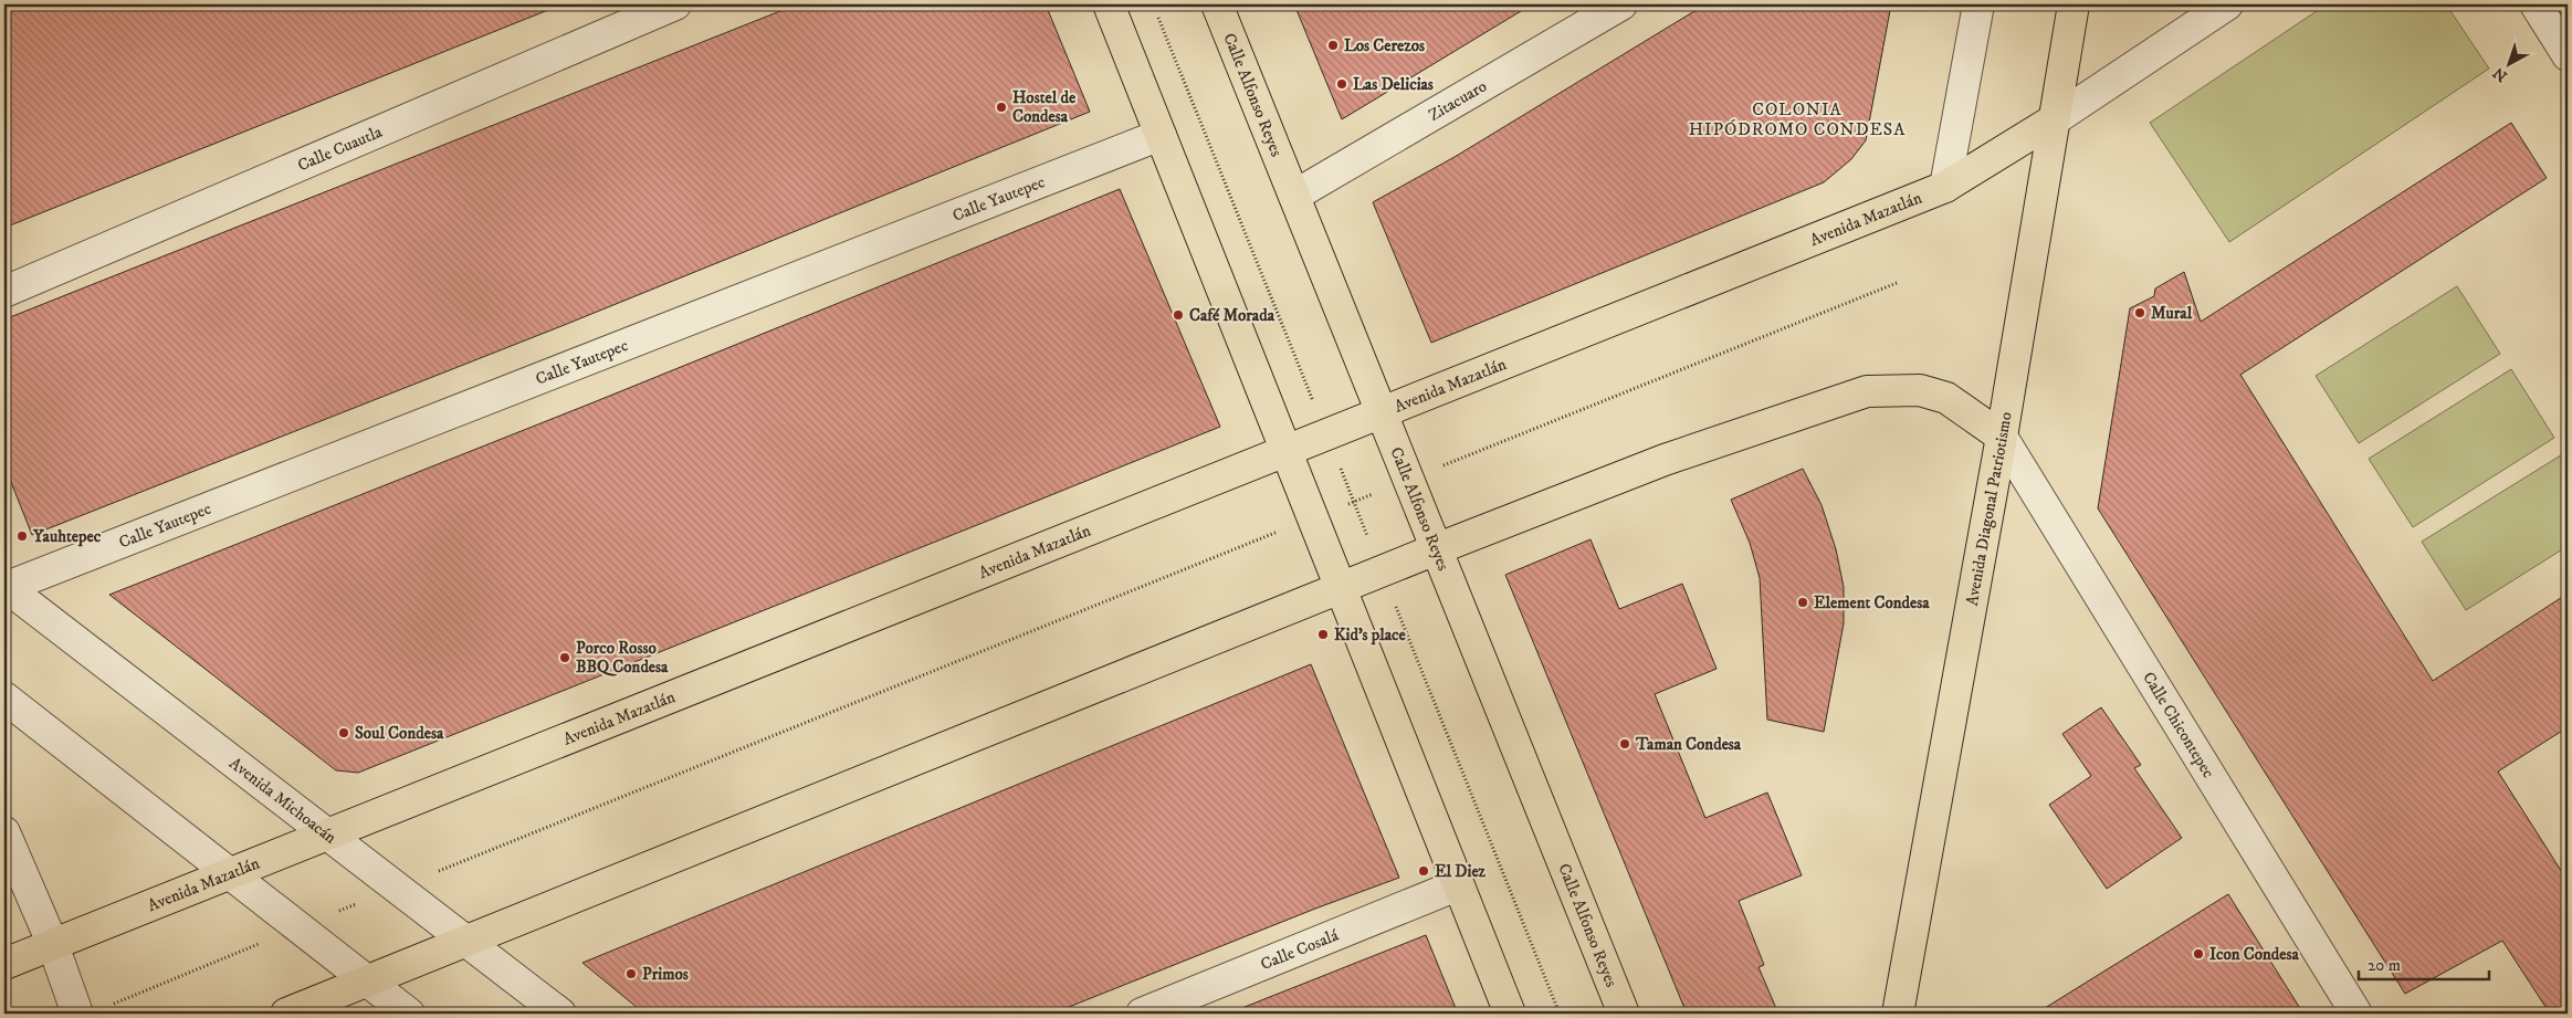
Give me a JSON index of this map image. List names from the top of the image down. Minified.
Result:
{"streets":{"main road":["Calle Alfonso Reyes","Avenida Mazatlán","Avenida Diagonal Patriotismo"],"street":["Zitacuaro","Calle Cuautla","Calle Yautepec","Calle Chicontepec","Avenida Michoacán","Calle Cosalá"]},"crossings":[["Calle Alfonso Reyes","Zitacuaro"],["Calle Alfonso Reyes","Avenida Mazatlán"],["Calle Yautepec","Avenida Michoacán"],["Avenida Mazatlán","Avenida Diagonal Patriotismo"],["Avenida Mazatlán","Avenida Michoacán"],["Avenida Diagonal Patriotismo","Calle Chicontepec"]],"districts":["COLONIA HIPÓDROMO CONDESA"],"places":["Los Cerezos","Las Delicias","Hostel de Condesa","Mural","Café Morada","Yauhtepec","Element Condesa","Kid’s place","Porco Rosso BBQ Condesa","Soul Condesa","Taman Condesa","El Diez","Icon Condesa","Primos"],"scale_bar":"20 m","north":"bottom left"}
